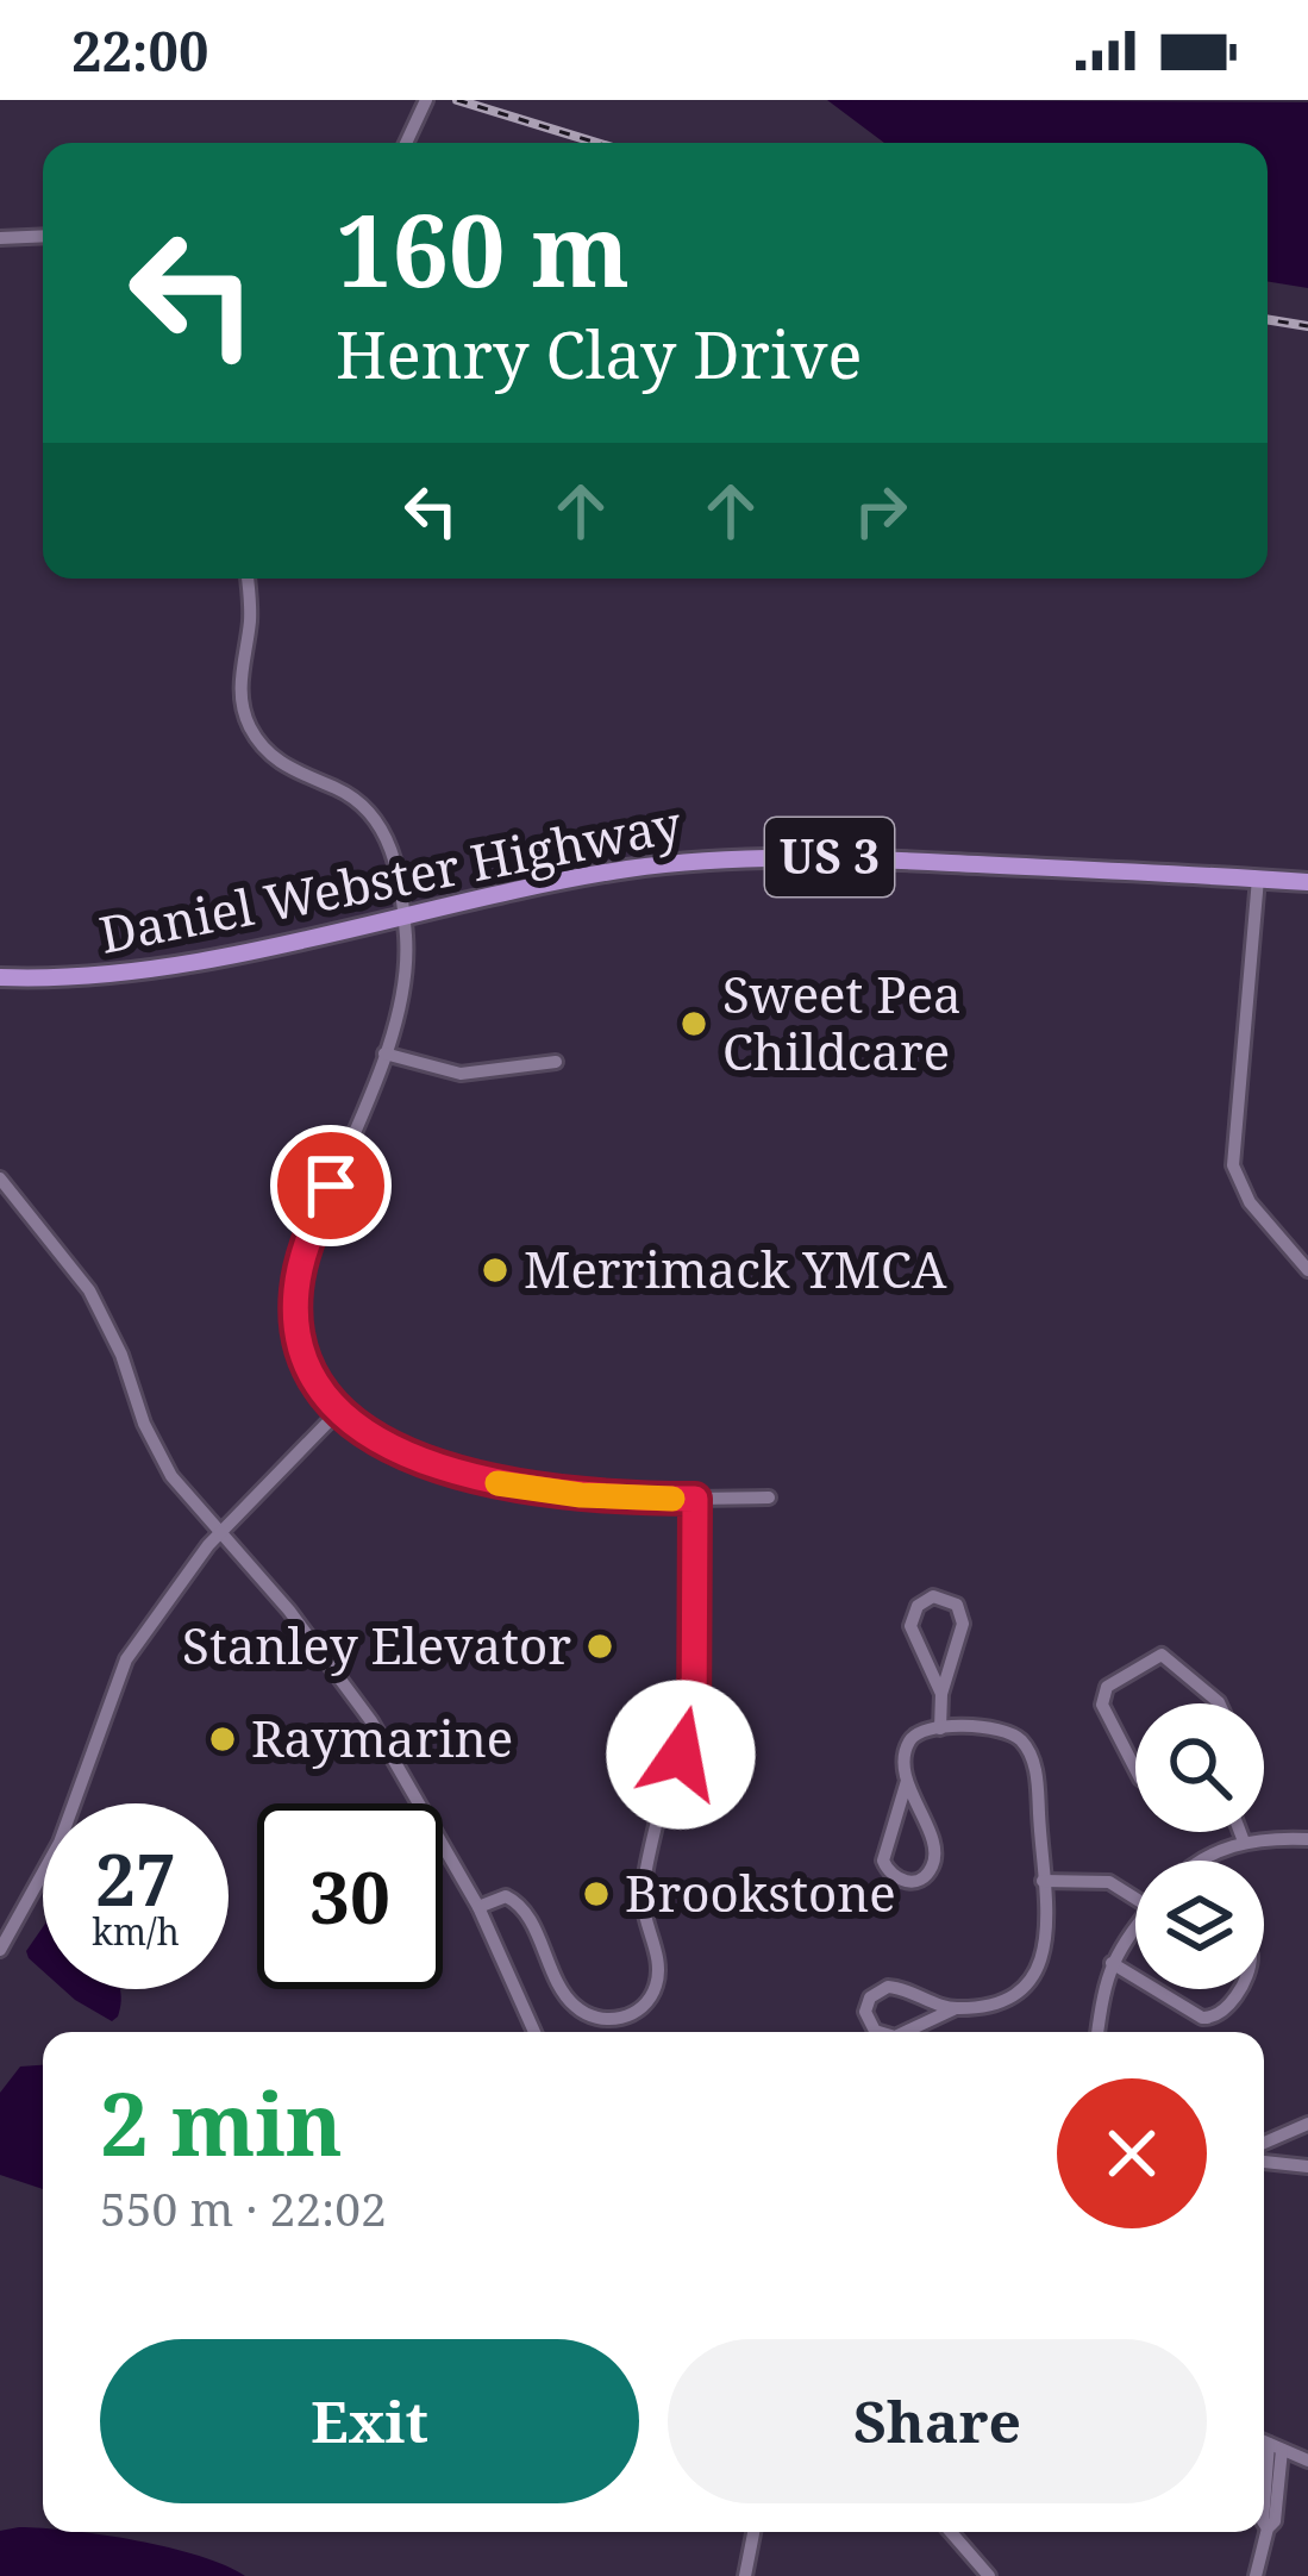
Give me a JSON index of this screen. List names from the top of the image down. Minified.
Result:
{"streets":{"main road":["US 3","Daniel Webster Highway"]},"places":["Sweet Pea Childcare","Merrimack YMCA","Stanley Elevator","Raymarine","Brookstone"],"page":{"status":"22:00","turn":["160 m","Henry Clay Drive"],"speed":"27 km/h","limit":"30","heading":["2 min","550 m · 22:02"],"buttons":["Exit","Share"]}}
